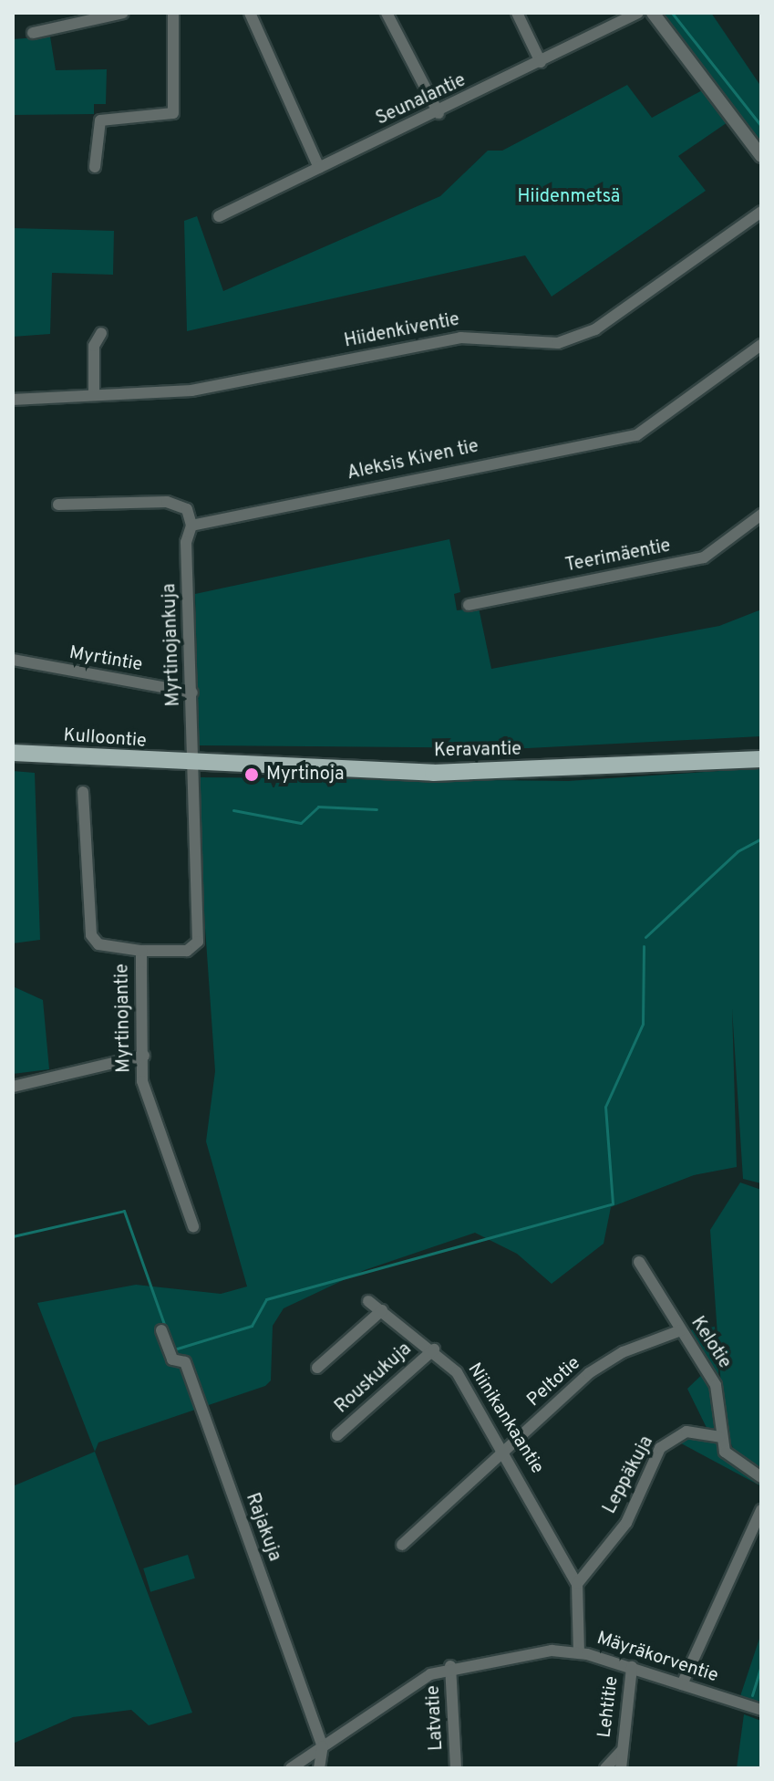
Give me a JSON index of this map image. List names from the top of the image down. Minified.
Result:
{"streets":{"main road":["Kulloontie","Keravantie"],"street":["Seunalantie","Hiidenkiventie","Aleksis Kiven tie","Teerimäentie","Myrtinojankuja","Myrtintie","Myrtinojantie","Kelotie","Rouskukuja","Peltotie","Niinikankaantie","Leppäkuja","Rajakuja","Mäyräkorventie","Lehtitie","Latvatie"]},"crossings":[["Aleksis Kiven tie","Myrtinojankuja"],["Myrtinojankuja","Myrtintie"],["Myrtinojankuja","Kulloontie"],["Myrtinojankuja","Keravantie"],["Myrtinojankuja","Myrtinojantie"],["Kulloontie","Keravantie"],["Kulloontie","Myrtinojantie"],["Keravantie","Myrtinojantie"],["Kelotie","Peltotie"],["Kelotie","Leppäkuja"],["Rouskukuja","Niinikankaantie"],["Peltotie","Niinikankaantie"],["Niinikankaantie","Leppäkuja"],["Rajakuja","Mäyräkorventie"],["Mäyräkorventie","Lehtitie"],["Mäyräkorventie","Latvatie"]],"parks":["Hiidenmetsä"],"places":["Myrtinoja"]}
